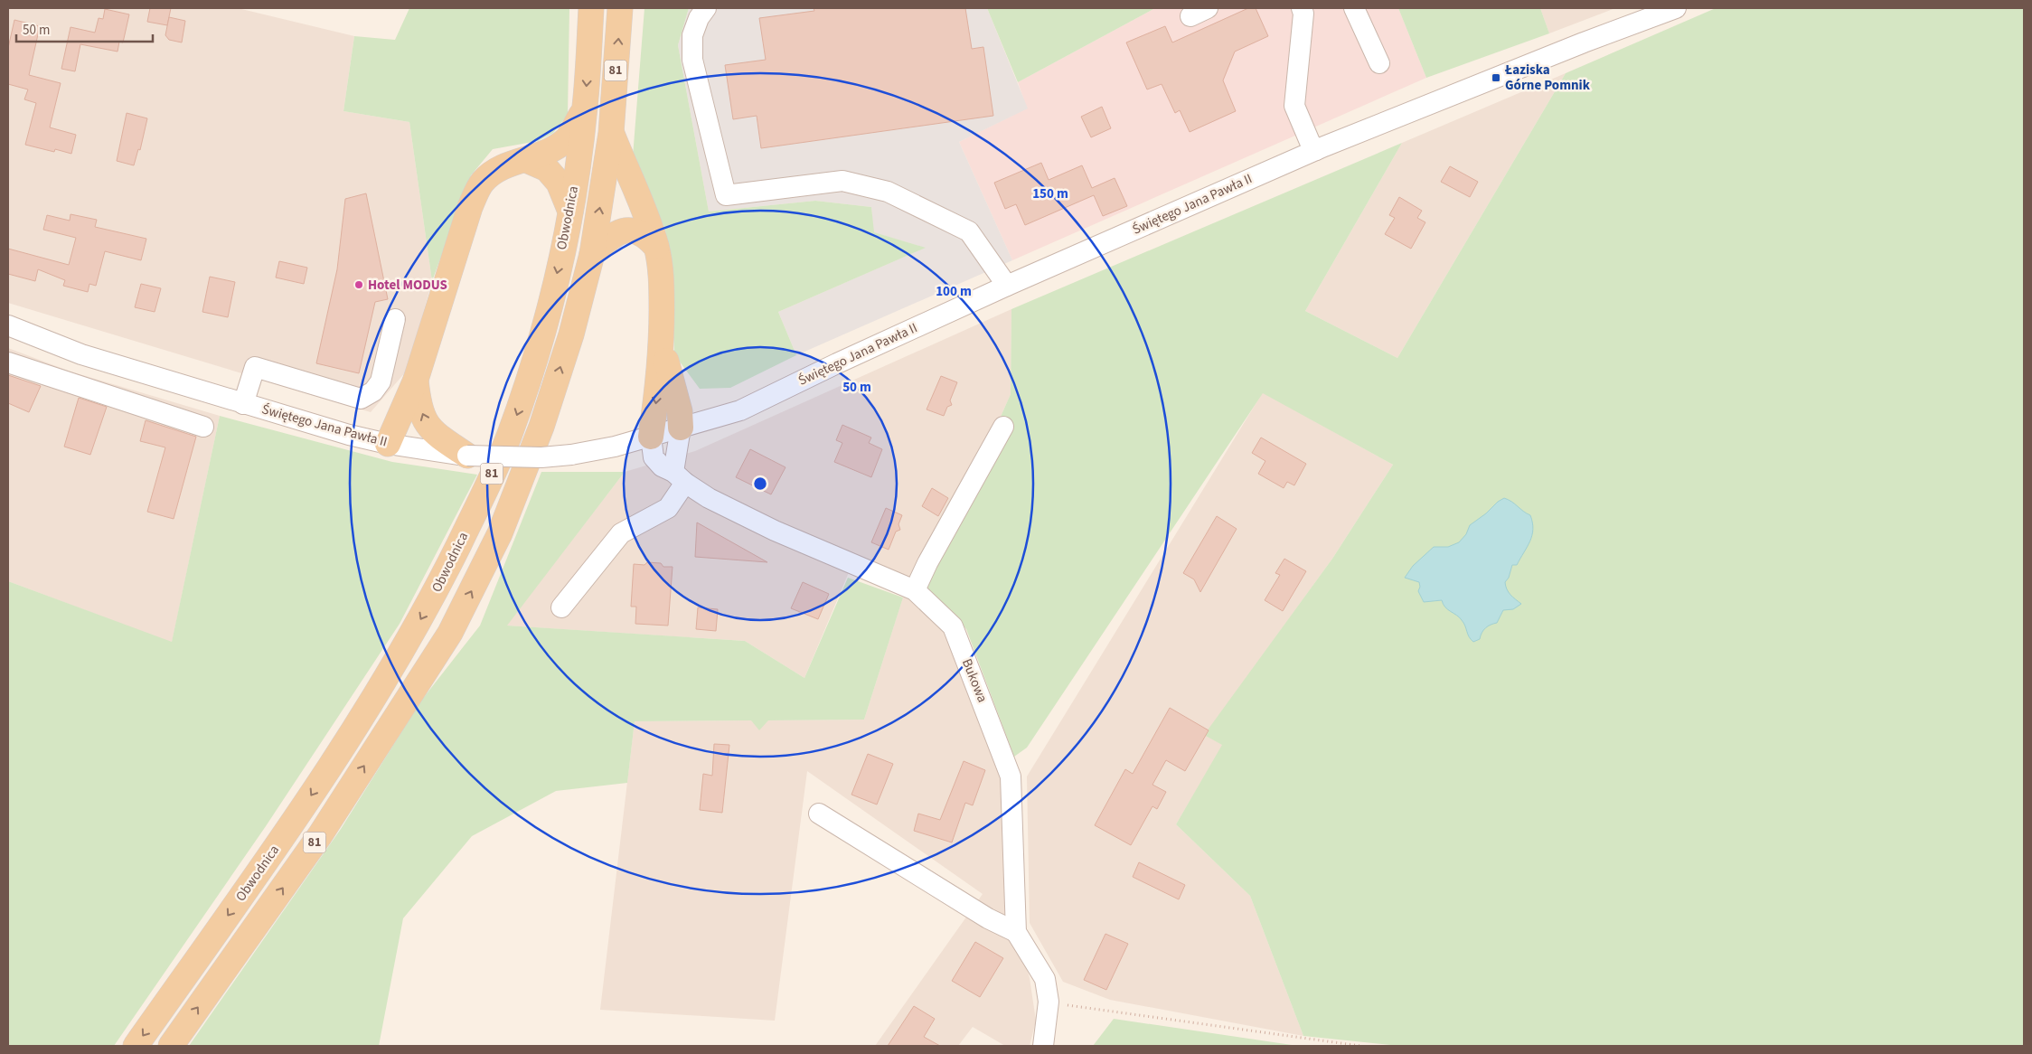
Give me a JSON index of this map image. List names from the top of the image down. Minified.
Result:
{"streets":{"main road":["81","Obwodnica"],"street":["Świętego Jana Pawła II","Bukowa"]},"crossings":[["Świętego Jana Pawła II","Bukowa"]],"places":{"transit":["Łaziska Górne Pomnik"],"other":["Hotel MODUS"]},"scale_bar":"50 m","rings":["150 m","100 m","50 m"]}
